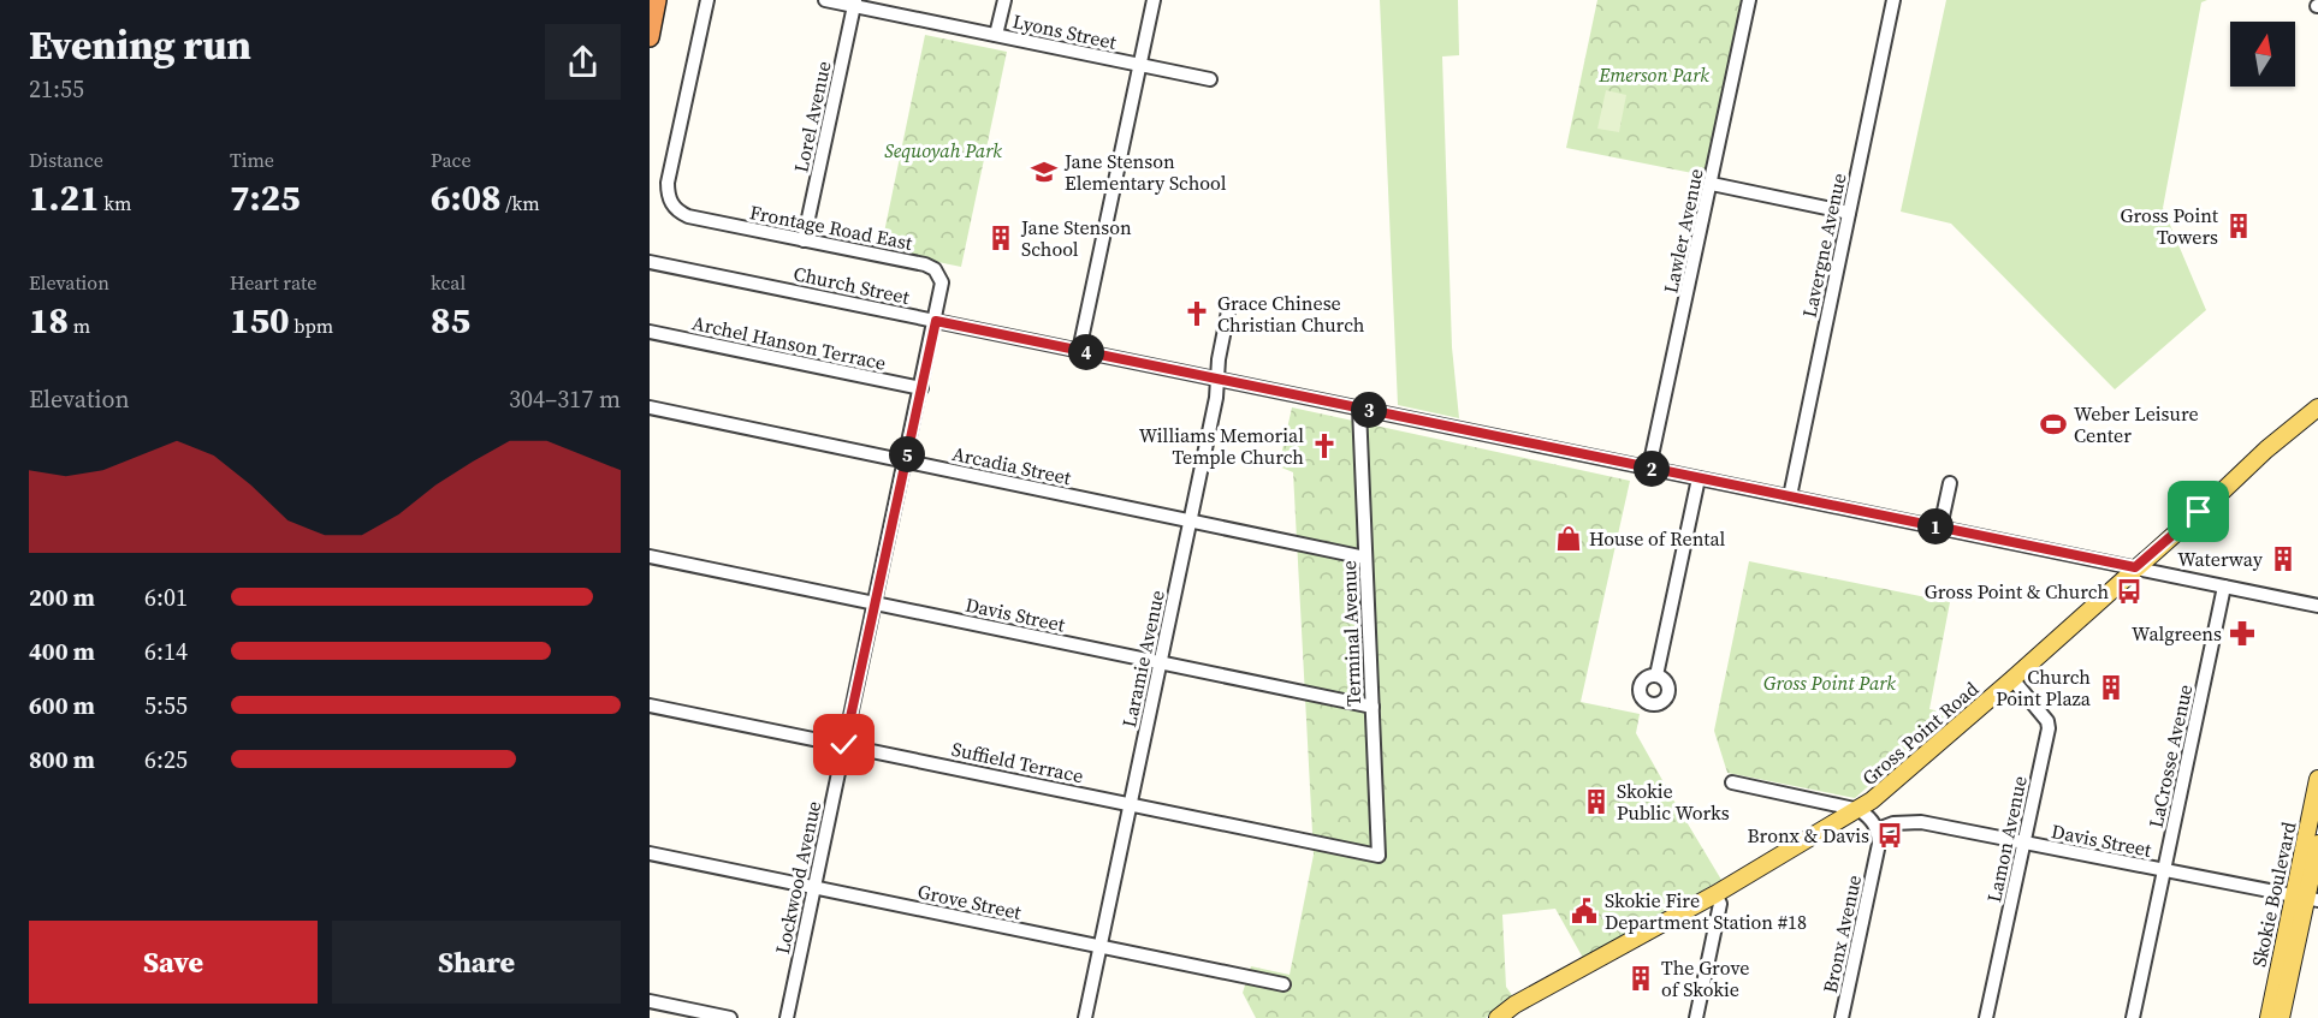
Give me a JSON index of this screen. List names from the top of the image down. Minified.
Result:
{"streets":{"main road":["Gross Point Road","Skokie Boulevard"],"street":["Lyons Street","Lorel Avenue","Frontage Road East","Lawler Avenue","Lavergne Avenue","Church Street","Archel Hanson Terrace","Arcadia Street","Davis Street","Terminal Avenue","Laramie Avenue","LaCrosse Avenue","Suffield Terrace","Lamon Avenue","Lockwood Avenue","Grove Street","Bronx Avenue"]},"crossings":[["Lyons Street","Lorel Avenue"],["Lorel Avenue","Frontage Road East"],["Frontage Road East","Church Street"],["Frontage Road East","Lockwood Avenue"],["Lawler Avenue","Church Street"],["Lavergne Avenue","Church Street"],["Church Street","Terminal Avenue"],["Church Street","Laramie Avenue"],["Church Street","Gross Point Road"],["Church Street","LaCrosse Avenue"],["Church Street","Lockwood Avenue"],["Archel Hanson Terrace","Lockwood Avenue"],["Arcadia Street","Terminal Avenue"],["Arcadia Street","Laramie Avenue"],["Arcadia Street","Lockwood Avenue"],["Davis Street","Terminal Avenue"],["Davis Street","Laramie Avenue"],["Davis Street","LaCrosse Avenue"],["Davis Street","Lamon Avenue"],["Davis Street","Lockwood Avenue"],["Davis Street","Skokie Boulevard"],["Davis Street","Bronx Avenue"],["Terminal Avenue","Suffield Terrace"],["Laramie Avenue","Suffield Terrace"],["Laramie Avenue","Grove Street"],["Gross Point Road","Lamon Avenue"],["Gross Point Road","Bronx Avenue"],["Suffield Terrace","Lockwood Avenue"],["Lockwood Avenue","Grove Street"]],"parks":["Emerson Park","Sequoyah Park","Gross Point Park"],"places":{"school or university":["Jane Stenson Elementary School"],"building":["Gross Point Towers","Jane Stenson School","Waterway","Church Point Plaza","Skokie Public Works","The Grove of Skokie"],"church":["Grace Chinese Christian Church","Williams Memorial Temple Church"],"sports":["Weber Leisure Center"],"shop":["House of Rental"],"bus stop":["Gross Point & Church","Bronx & Davis"],"pharmacy":["Walgreens"],"public building":["Skokie Fire Department Station #18"]},"north":"top","page":{"heading":["Evening run","21:55"],"stats":[["Distance","1.21 km"],["Time","7:25"],["Pace","6:08 /km"],["Elevation","18 m"],["Heart rate","150 bpm"],["kcal","85"]],"pins":["4","3","5","2","1"],"chart":["Elevation","304–317 m"],"list":[{"name":"200 m","note":"6:01"},{"name":"400 m","note":"6:14"},{"name":"600 m","note":"5:55"},{"name":"800 m","note":"6:25"}],"buttons":["Save","Share"]}}
